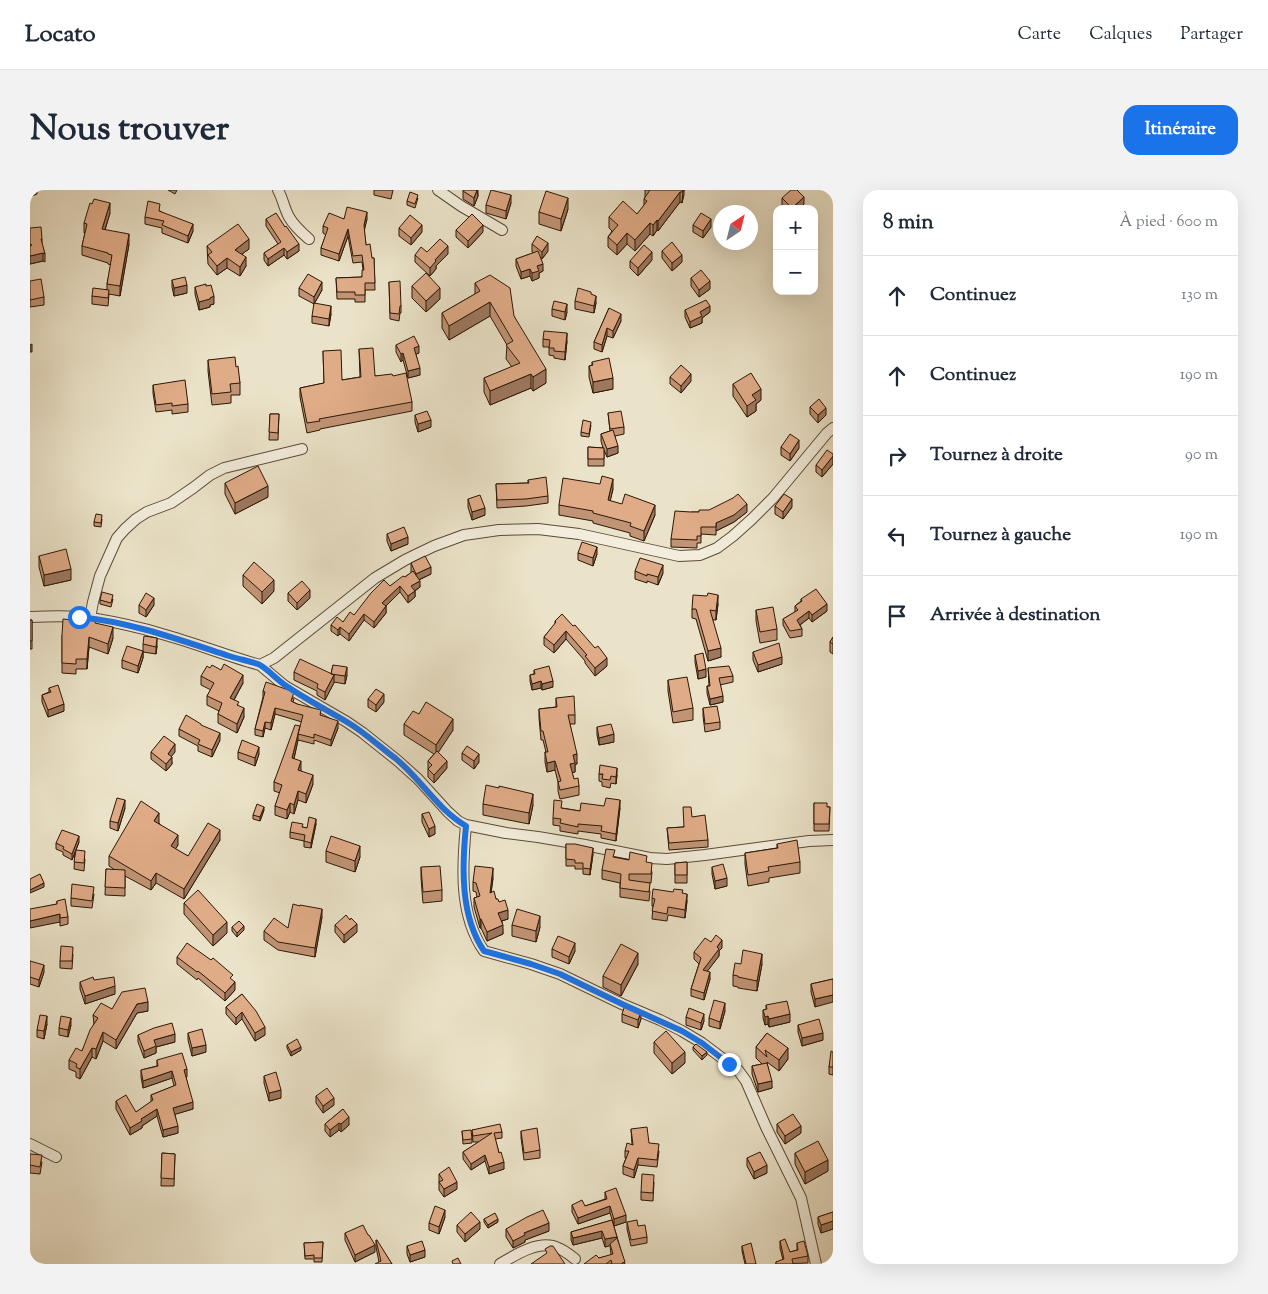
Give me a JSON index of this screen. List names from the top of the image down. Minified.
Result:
{"north":"top right","page":{"header":"Locato","nav":["Carte","Calques","Partager"],"title":"Nous trouver","buttons":"Itinéraire","heading":["8 min","À pied · 600 m"],"map_buttons":["+","−"],"list":[["Continuez","130 m"],["Continuez","190 m"],["Tournez à droite","90 m"],["Tournez à gauche","190 m"],"Arrivée à destination"]}}
